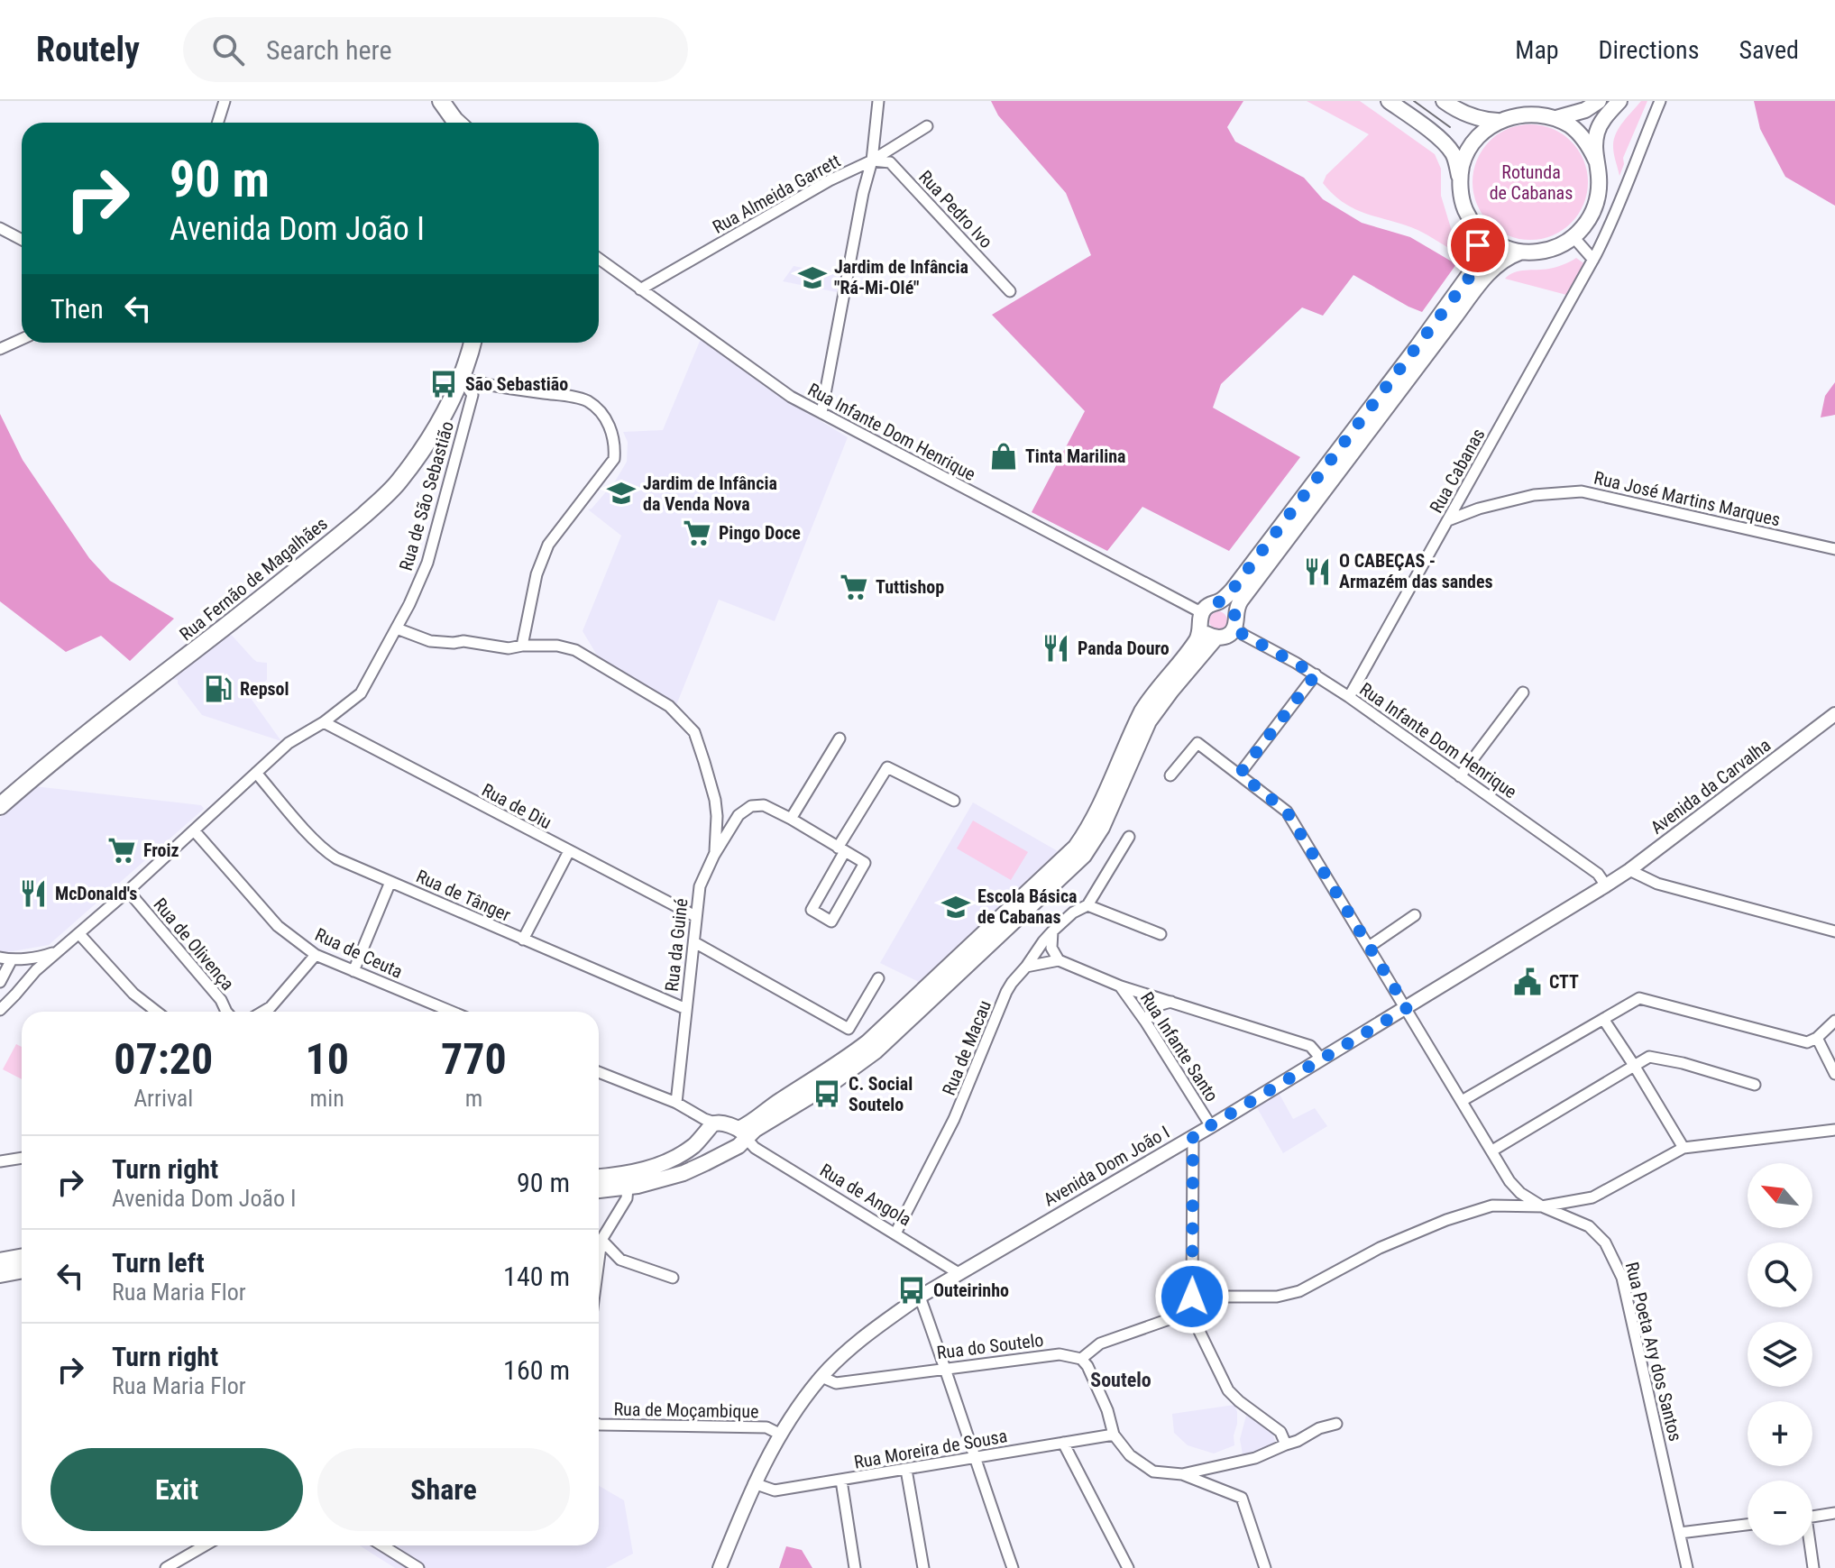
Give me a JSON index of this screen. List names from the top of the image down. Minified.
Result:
{"streets":{"main road":["Rua Fernão de Magalhães","Rua de Angola"],"street":["Rua Almeida Garrett","Rua Pedro Ivo","Rua Infante Dom Henrique","Rua Cabanas","Rua de São Sebastião","Rua José Martins Marques","Avenida da Carvalha","Rua de Diu","Rua de Tânger","Rua de Olivença","Rua da Guiné","Rua de Ceuta","Rua Infante Santo","Rua de Macau","Avenida Dom João I","Rua do Soutelo","Rua Poeta Ary dos Santos","Rua de Moçambique","Rua Moreira de Sousa"]},"crossings":[["Rua Almeida Garrett","Rua Pedro Ivo"],["Rua Almeida Garrett","Rua Infante Dom Henrique"],["Rua Infante Dom Henrique","Rua Cabanas"],["Rua Infante Dom Henrique","Avenida da Carvalha"],["Rua Infante Dom Henrique","Avenida Dom João I"],["Rua Cabanas","Rua José Martins Marques"],["Rua de São Sebastião","Rua Fernão de Magalhães"],["Rua de São Sebastião","Rua de Diu"],["Rua de São Sebastião","Rua de Tânger"],["Rua de São Sebastião","Rua de Olivença"],["Rua de São Sebastião","Rua de Ceuta"],["Avenida da Carvalha","Avenida Dom João I"],["Rua de Diu","Rua da Guiné"],["Rua de Tânger","Rua da Guiné"],["Rua da Guiné","Rua de Angola"],["Rua Infante Santo","Avenida Dom João I"],["Rua de Macau","Rua de Angola"],["Avenida Dom João I","Rua de Angola"],["Avenida Dom João I","Rua do Soutelo"],["Avenida Dom João I","Rua Poeta Ary dos Santos"],["Avenida Dom João I","Rua de Moçambique"],["Avenida Dom João I","Rua Moreira de Sousa"]],"districts":["Soutelo"],"parks":["Rotunda de Cabanas"],"places":{"school or university":["Jardim de Infância \"Rá-Mi-Olé\"","Jardim de Infância da Venda Nova","Escola Básica de Cabanas"],"bus stop":["São Sebastião","C. Social Soutelo","Outeirinho"],"shop":["Tinta Marilina"],"supermarket":["Pingo Doce","Tuttishop","Froiz"],"restaurant":["O CABEÇAS - Armazém das sandes","Panda Douro","McDonald's"],"fuel station":["Repsol"],"public building":["CTT"]},"north":"top left","page":{"header":"Routely","search":"Search here","nav":["Map","Directions","Saved"],"turn":["90 m","Avenida Dom João I"],"then":"Then","eta":["07:20","Arrival","10","min","770","m"],"list":[{"name":"Turn right","note":"Avenida Dom João I","value":"90 m"},{"name":"Turn left","note":"Rua Maria Flor","value":"140 m"},{"name":"Turn right","note":"Rua Maria Flor","value":"160 m"}],"map_buttons":["+","−"],"buttons":["Exit","Share"]}}
